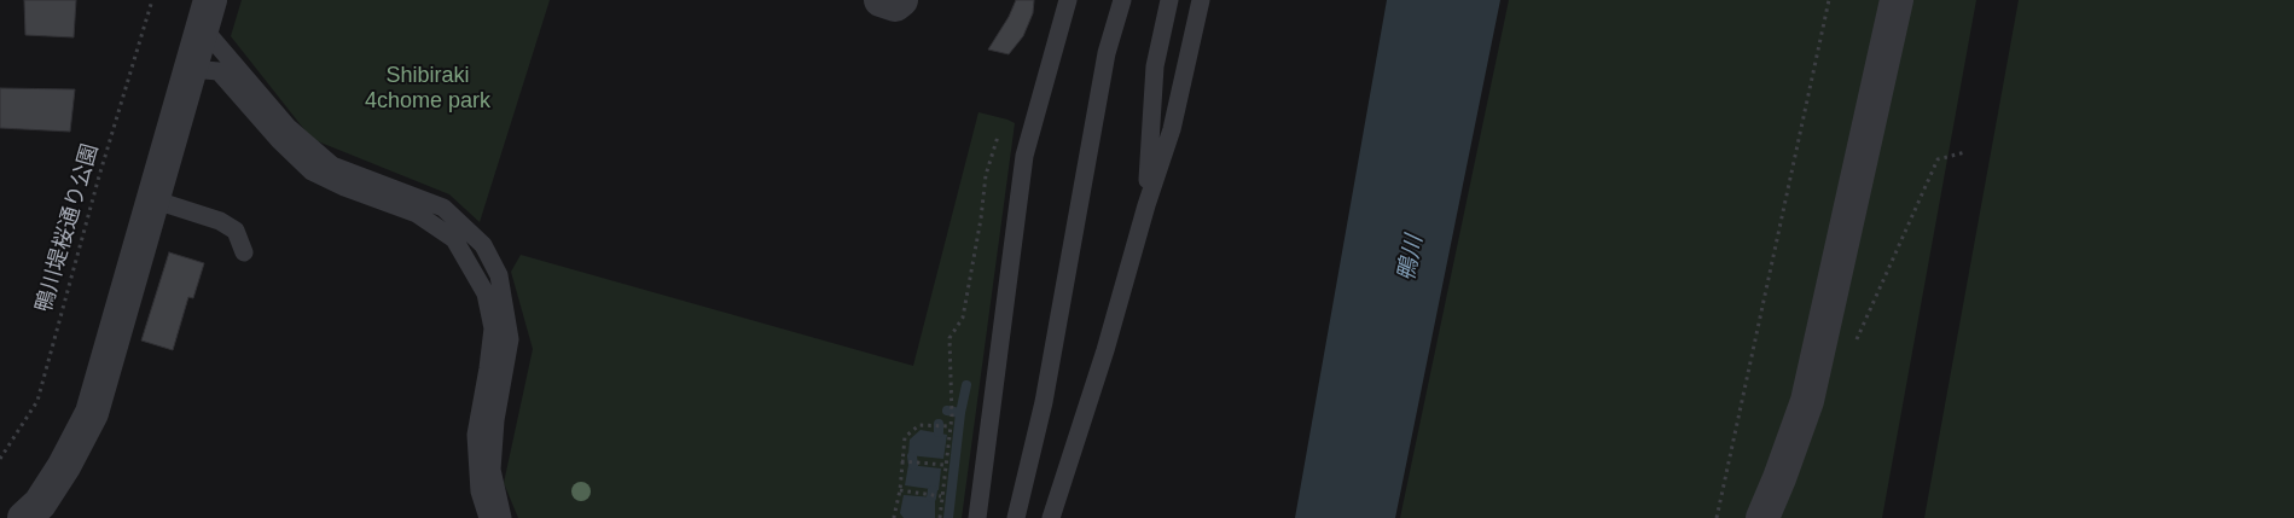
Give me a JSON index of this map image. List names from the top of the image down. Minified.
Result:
{"streets":{"path":["鴨川堤桜通り公園"]},"water":["鴨川"],"parks":["Shibiraki 4chome park"]}
